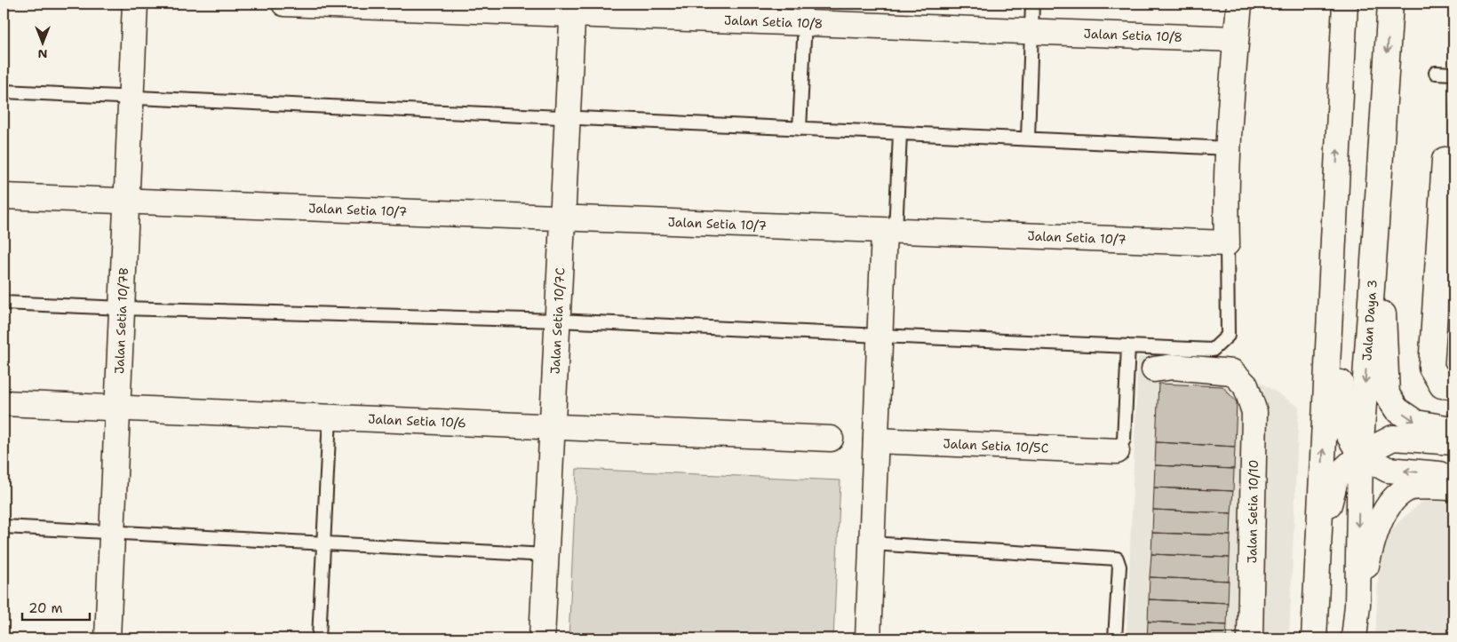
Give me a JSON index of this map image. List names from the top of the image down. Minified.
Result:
{"streets":{"street":["Jalan Setia 10/8","Jalan Setia 10/7","Jalan Daya 3","Jalan Setia 10/7B","Jalan Setia 10/7C","Jalan Setia 10/6","Jalan Setia 10/5C","Jalan Setia 10/10"]},"crossings":[["Jalan Setia 10/8","Jalan Setia 10/7C"],["Jalan Setia 10/7","Jalan Setia 10/7B"],["Jalan Setia 10/7","Jalan Setia 10/7C"],["Jalan Setia 10/7B","Jalan Setia 10/6"],["Jalan Setia 10/7C","Jalan Setia 10/6"]],"scale_bar":"20 m","north":"bottom"}
